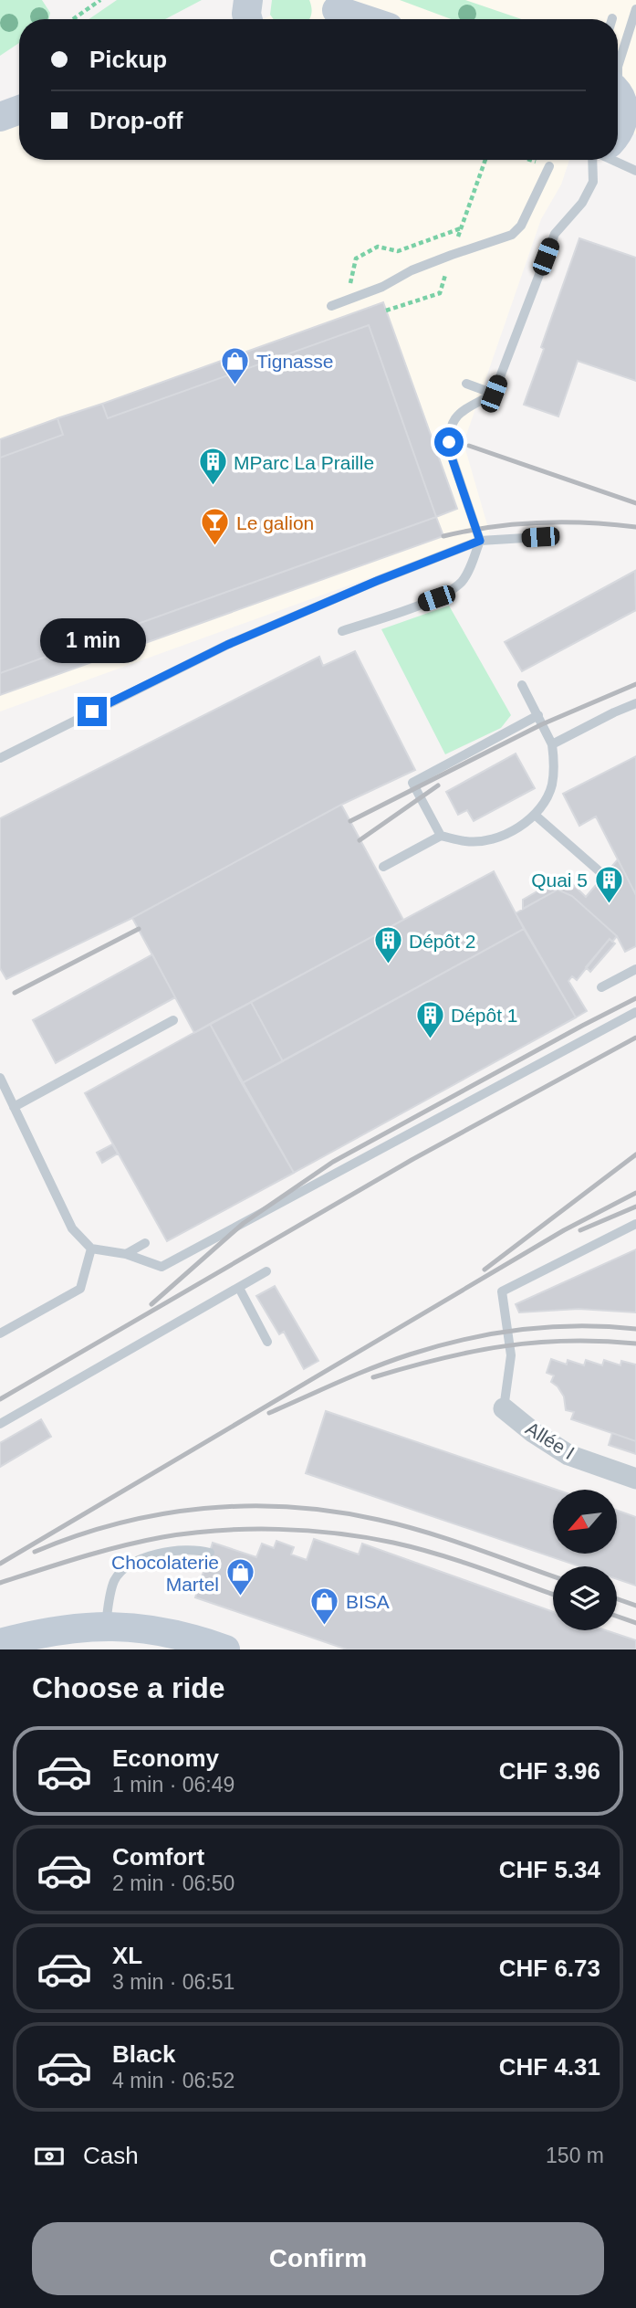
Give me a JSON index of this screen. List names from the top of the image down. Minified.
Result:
{"streets":{"street":["Allée I"]},"places":{"shop":["Tignasse","Chocolaterie Martel","BISA"],"building":["MParc La Praille","Quai 5","Dépôt 2","Dépôt 1"],"bar":["Le galion"]},"north":"bottom left","page":{"banner":["Pickup","Drop-off"],"bubble":"1 min","heading":"Choose a ride","list":[{"name":"Economy","note":"1 min · 06:49","value":"CHF 3.96"},{"name":"Comfort","note":"2 min · 06:50","value":"CHF 5.34"},{"name":"XL","note":"3 min · 06:51","value":"CHF 6.73"},{"name":"Black","note":"4 min · 06:52","value":"CHF 4.31"}],"pay":["Cash","150 m"],"buttons":"Confirm"}}
